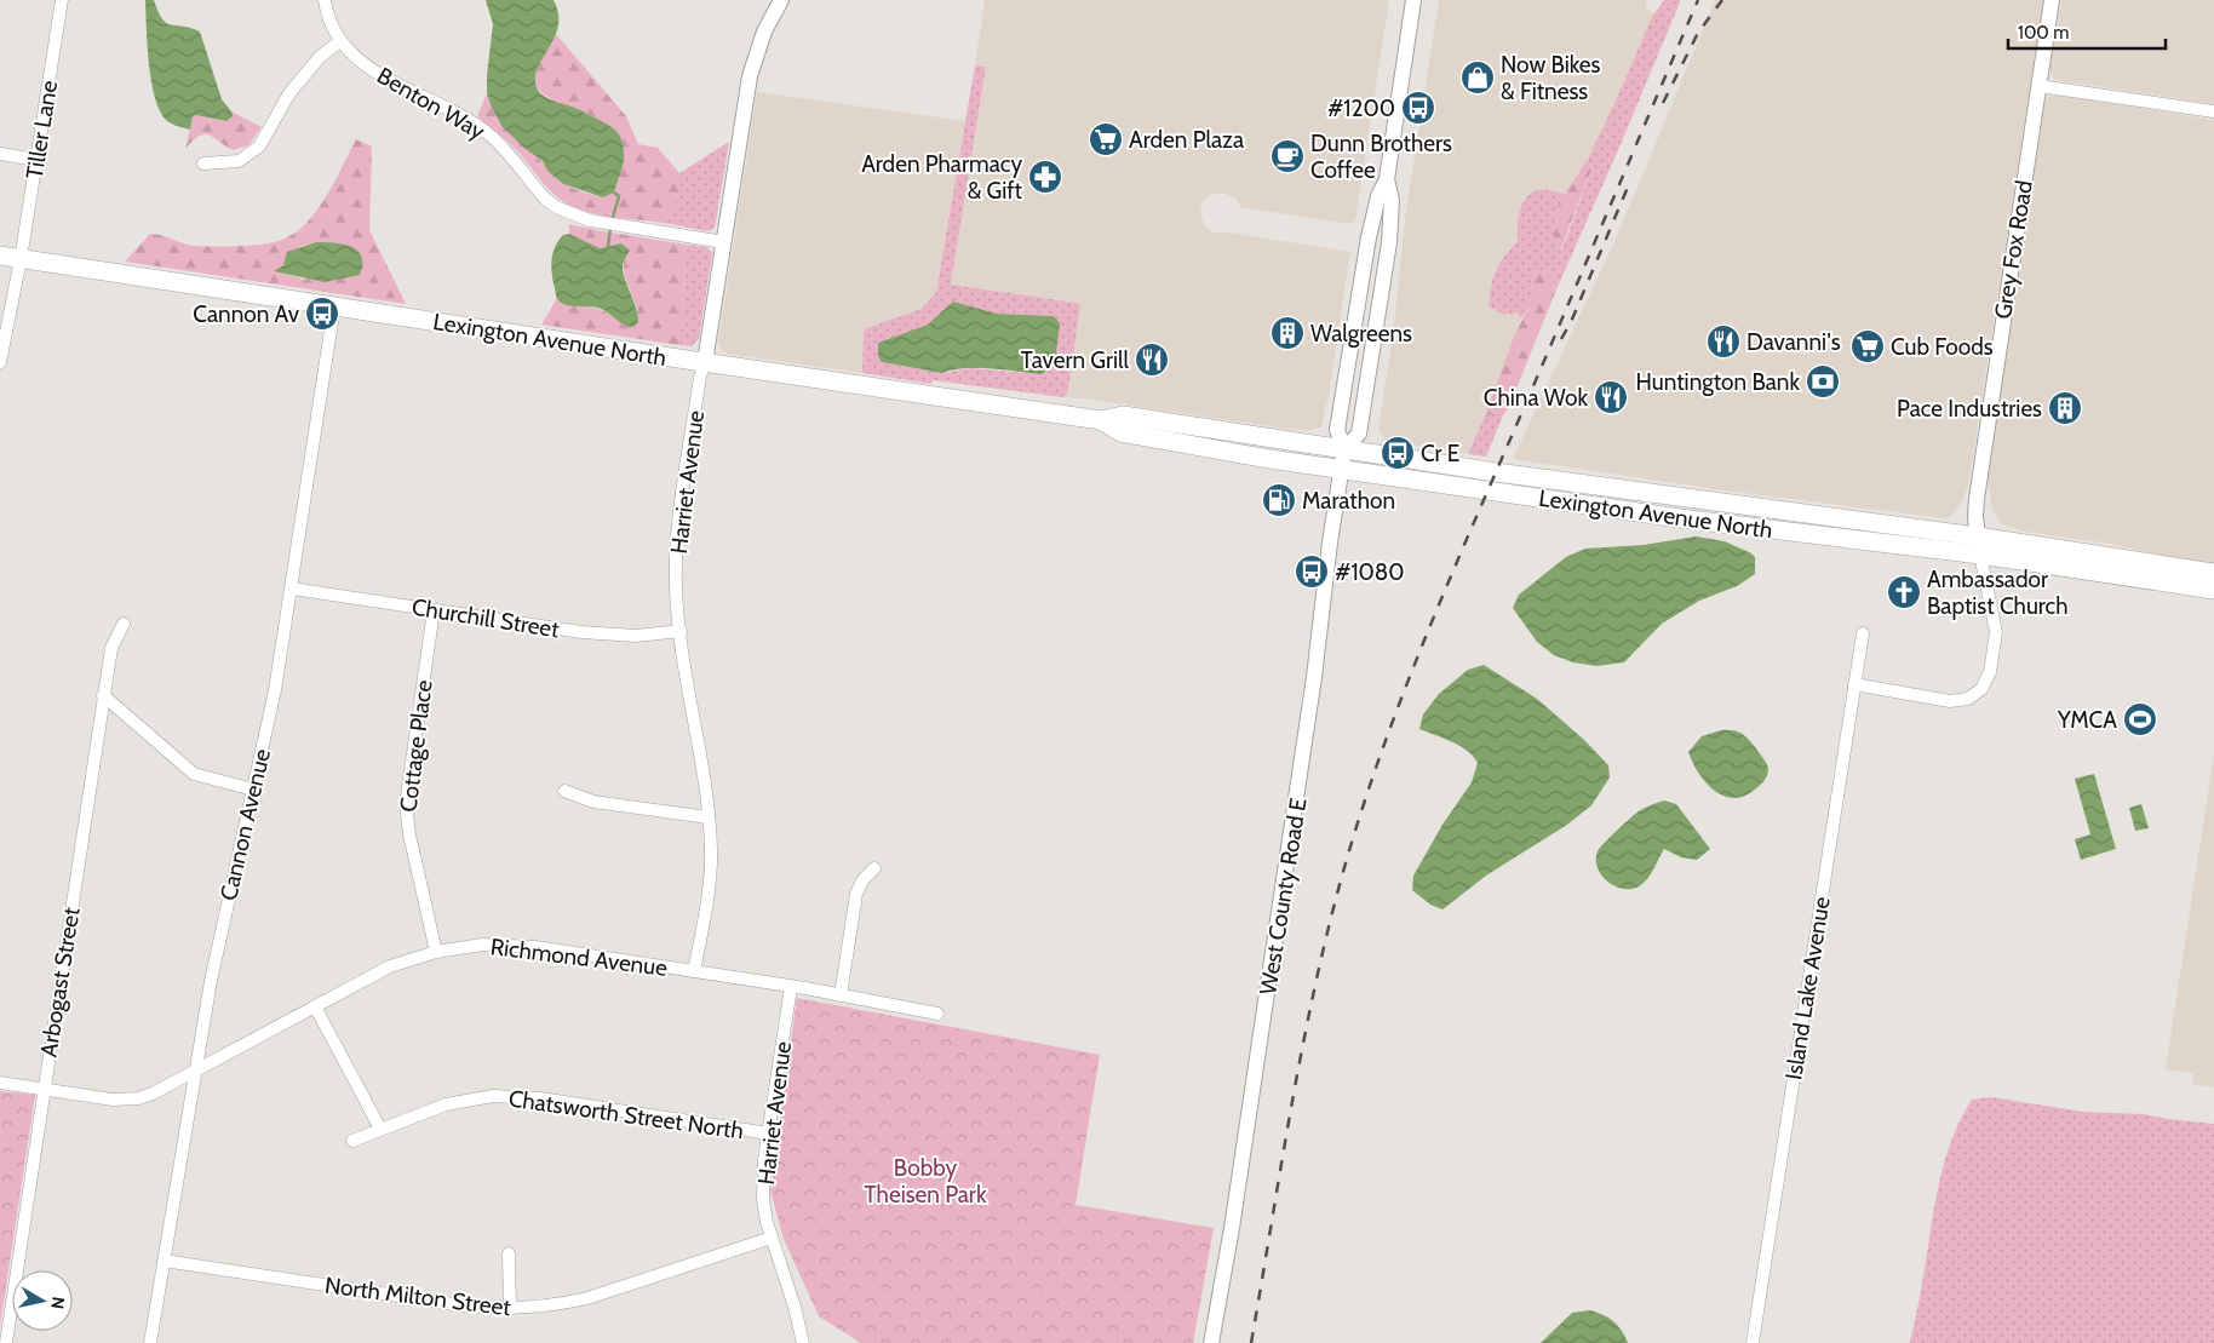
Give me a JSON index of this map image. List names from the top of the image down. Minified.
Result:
{"streets":{"main road":["Lexington Avenue North"],"street":["Benton Way","Tiller Lane","Grey Fox Road","Harriet Avenue","Churchill Street","Cottage Place","Cannon Avenue","West County Road E","Richmond Avenue","Arbogast Street","Island Lake Avenue","Chatsworth Street North","North Milton Street"]},"crossings":[["Benton Way","Harriet Avenue"],["Tiller Lane","Lexington Avenue North"],["Grey Fox Road","Lexington Avenue North"],["Grey Fox Road","Island Lake Avenue"],["Lexington Avenue North","Harriet Avenue"],["Lexington Avenue North","Cannon Avenue"],["Lexington Avenue North","West County Road E"],["Harriet Avenue","Churchill Street"],["Harriet Avenue","Richmond Avenue"],["Harriet Avenue","Chatsworth Street North"],["Harriet Avenue","North Milton Street"],["Churchill Street","Cottage Place"],["Churchill Street","Cannon Avenue"],["Cottage Place","Richmond Avenue"],["Cannon Avenue","Richmond Avenue"],["Cannon Avenue","North Milton Street"],["Richmond Avenue","Arbogast Street"]],"parks":["Bobby Theisen Park"],"places":{"shop":["Now Bikes & Fitness"],"bus stop":["#1200","Cannon Av","Cr E","#1080"],"supermarket":["Arden Plaza","Cub Foods"],"cafe":["Dunn Brothers Coffee"],"pharmacy":["Arden Pharmacy & Gift"],"building":["Walgreens","Pace Industries"],"restaurant":["Davanni's","Tavern Grill","China Wok"],"bank":["Huntington Bank"],"fuel station":["Marathon"],"church":["Ambassador Baptist Church"],"sports":["YMCA"]},"scale_bar":"100 m","north":"right"}
